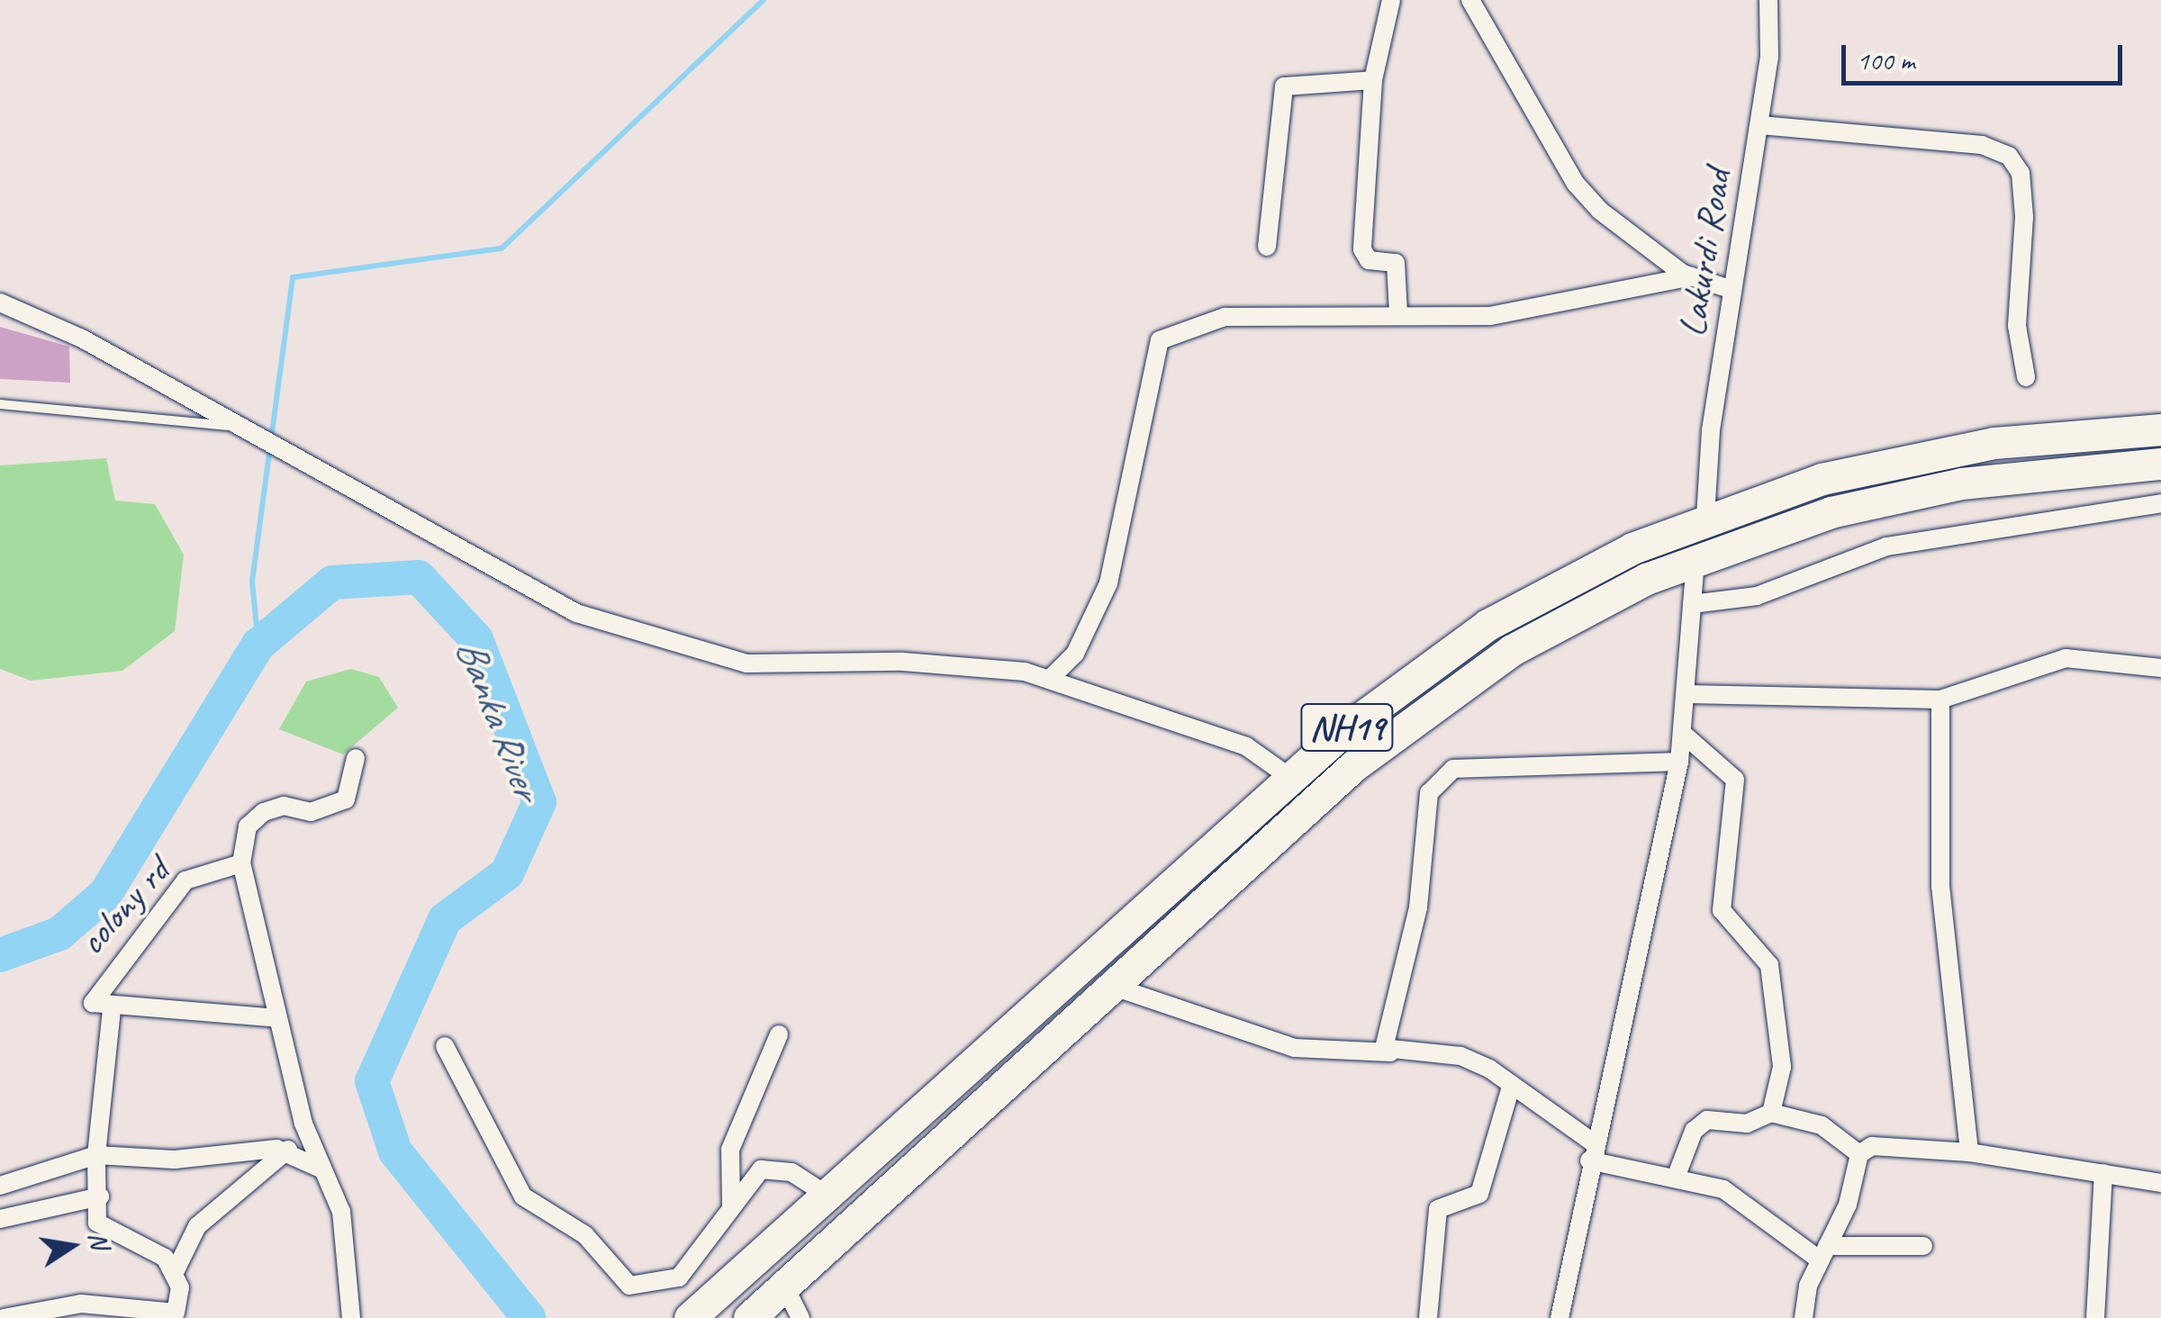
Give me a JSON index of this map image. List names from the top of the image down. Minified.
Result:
{"streets":{"highway":["NH19"],"street":["Lakurdi Road","colony rd"]},"crossings":[["Lakurdi Road","NH19"]],"water":["Banka River"],"scale_bar":"100 m","north":"right"}
